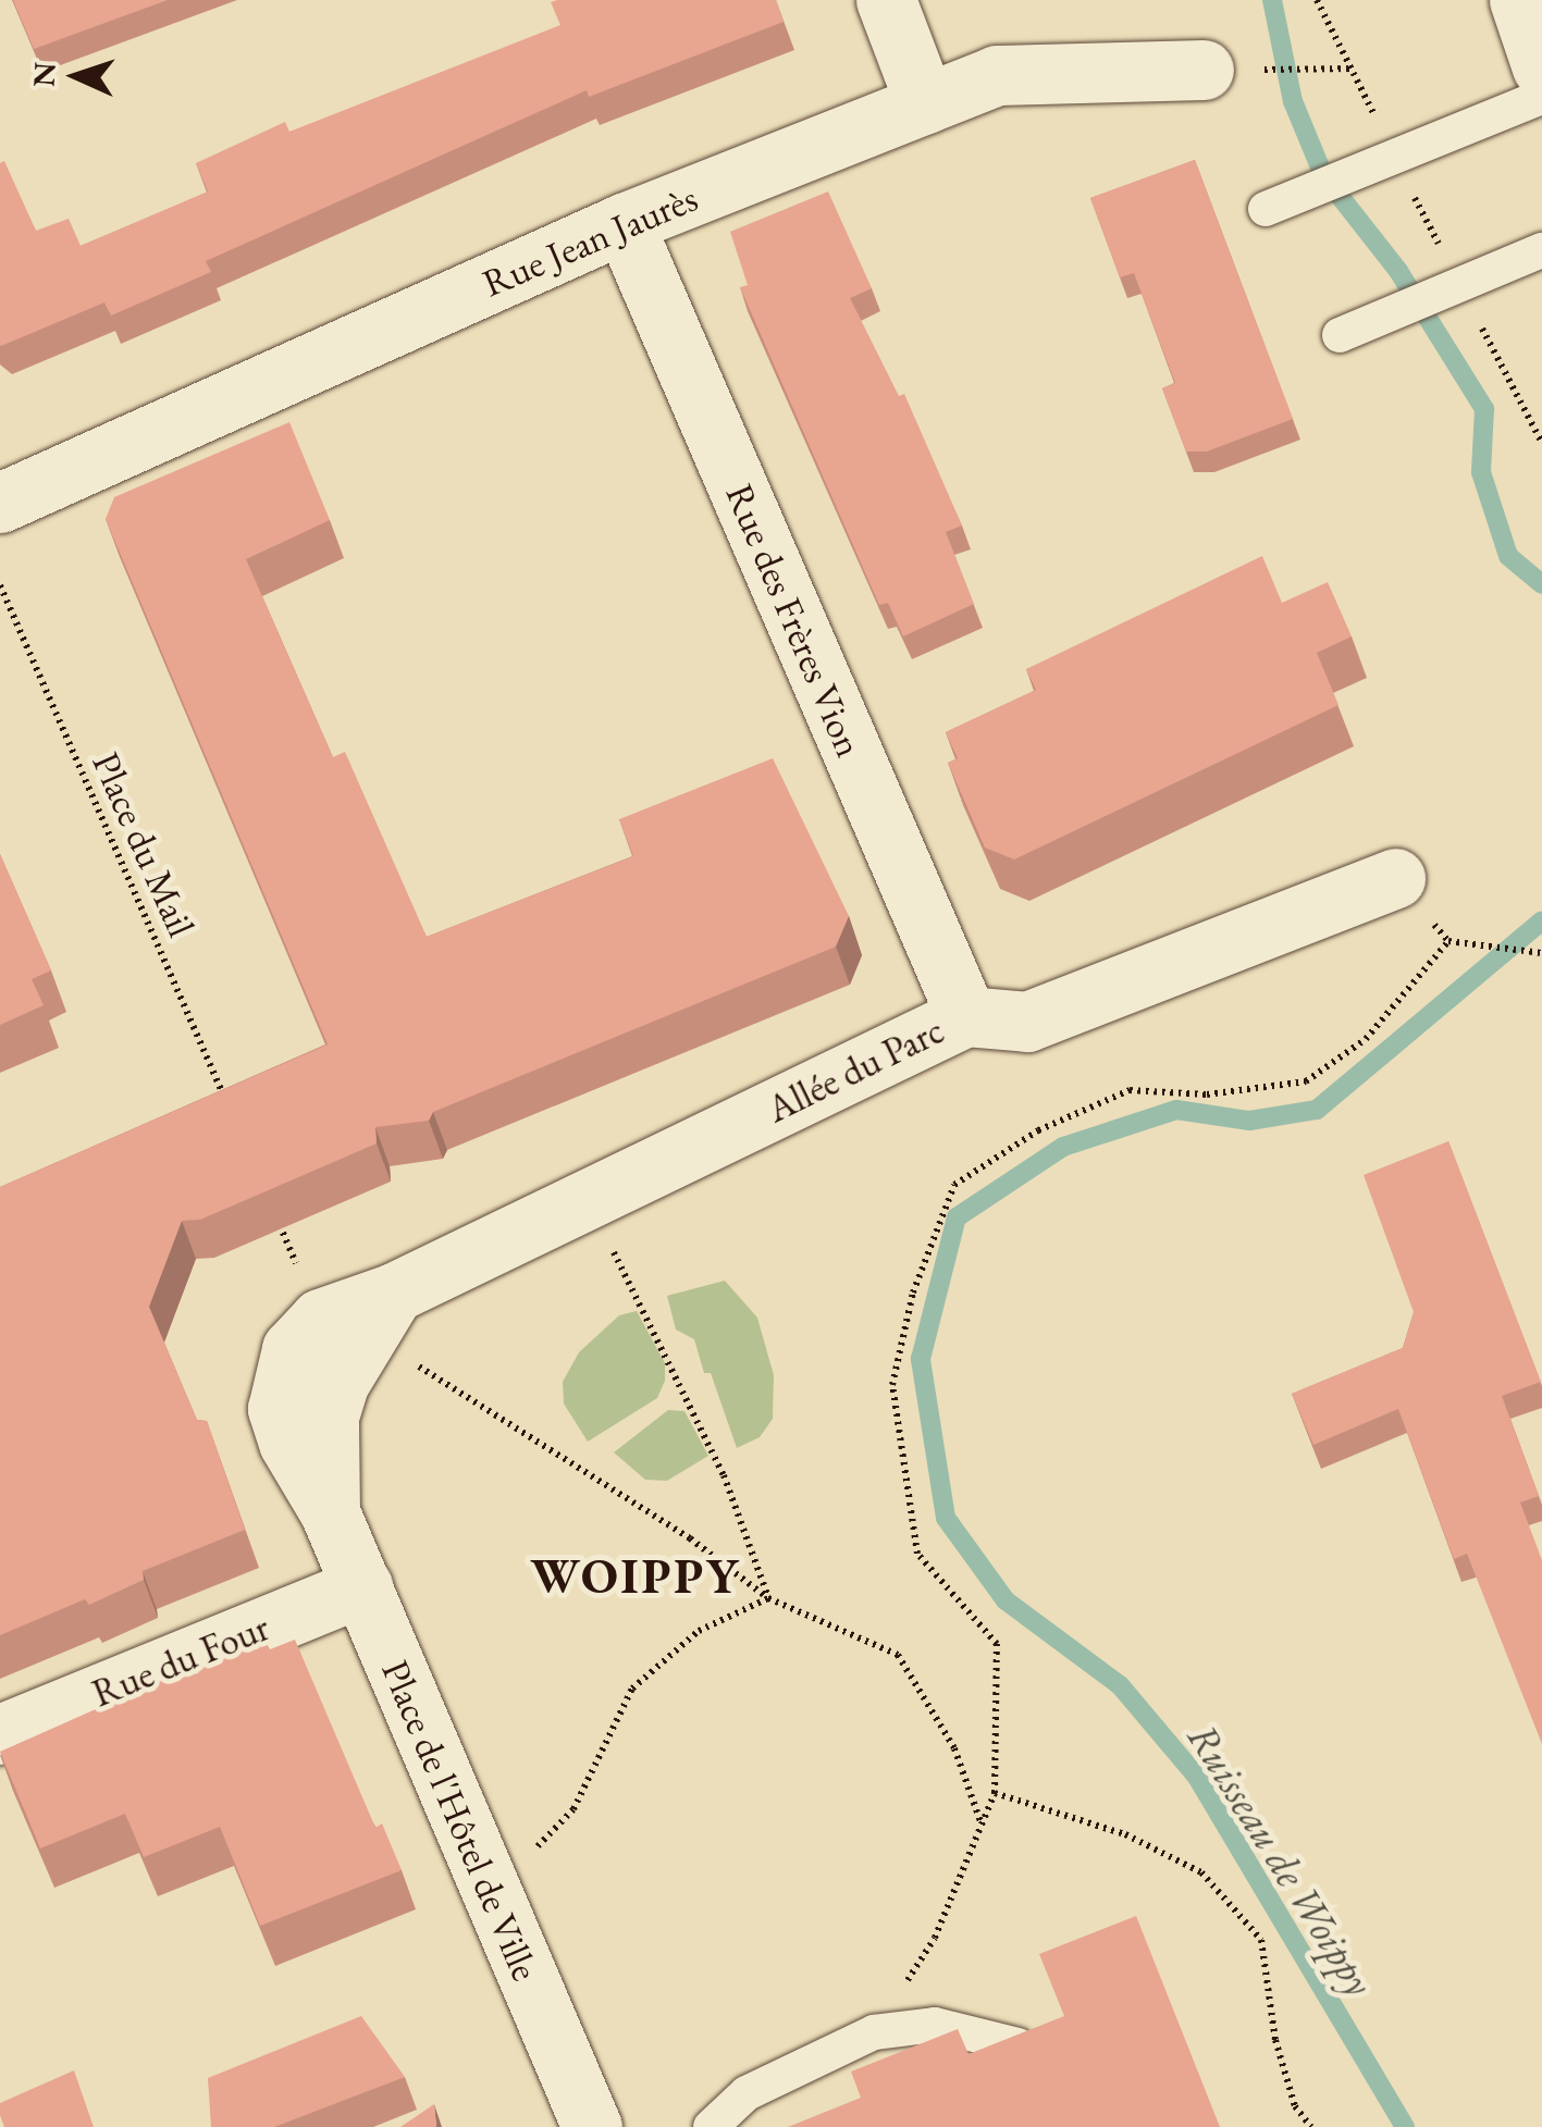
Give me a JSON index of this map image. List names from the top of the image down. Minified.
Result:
{"streets":{"street":["Rue Jean Jaurès","Rue des Frères Vion","Allée du Parc","Rue du Four","Place de l'Hôtel de Ville"],"path":["Place du Mail"]},"crossings":[["Rue Jean Jaurès","Rue des Frères Vion"],["Rue des Frères Vion","Allée du Parc"],["Allée du Parc","Place de l'Hôtel de Ville"],["Rue du Four","Place de l'Hôtel de Ville"]],"districts":["WOIPPY"],"water":["Ruisseau de Woippy"],"north":"left"}
